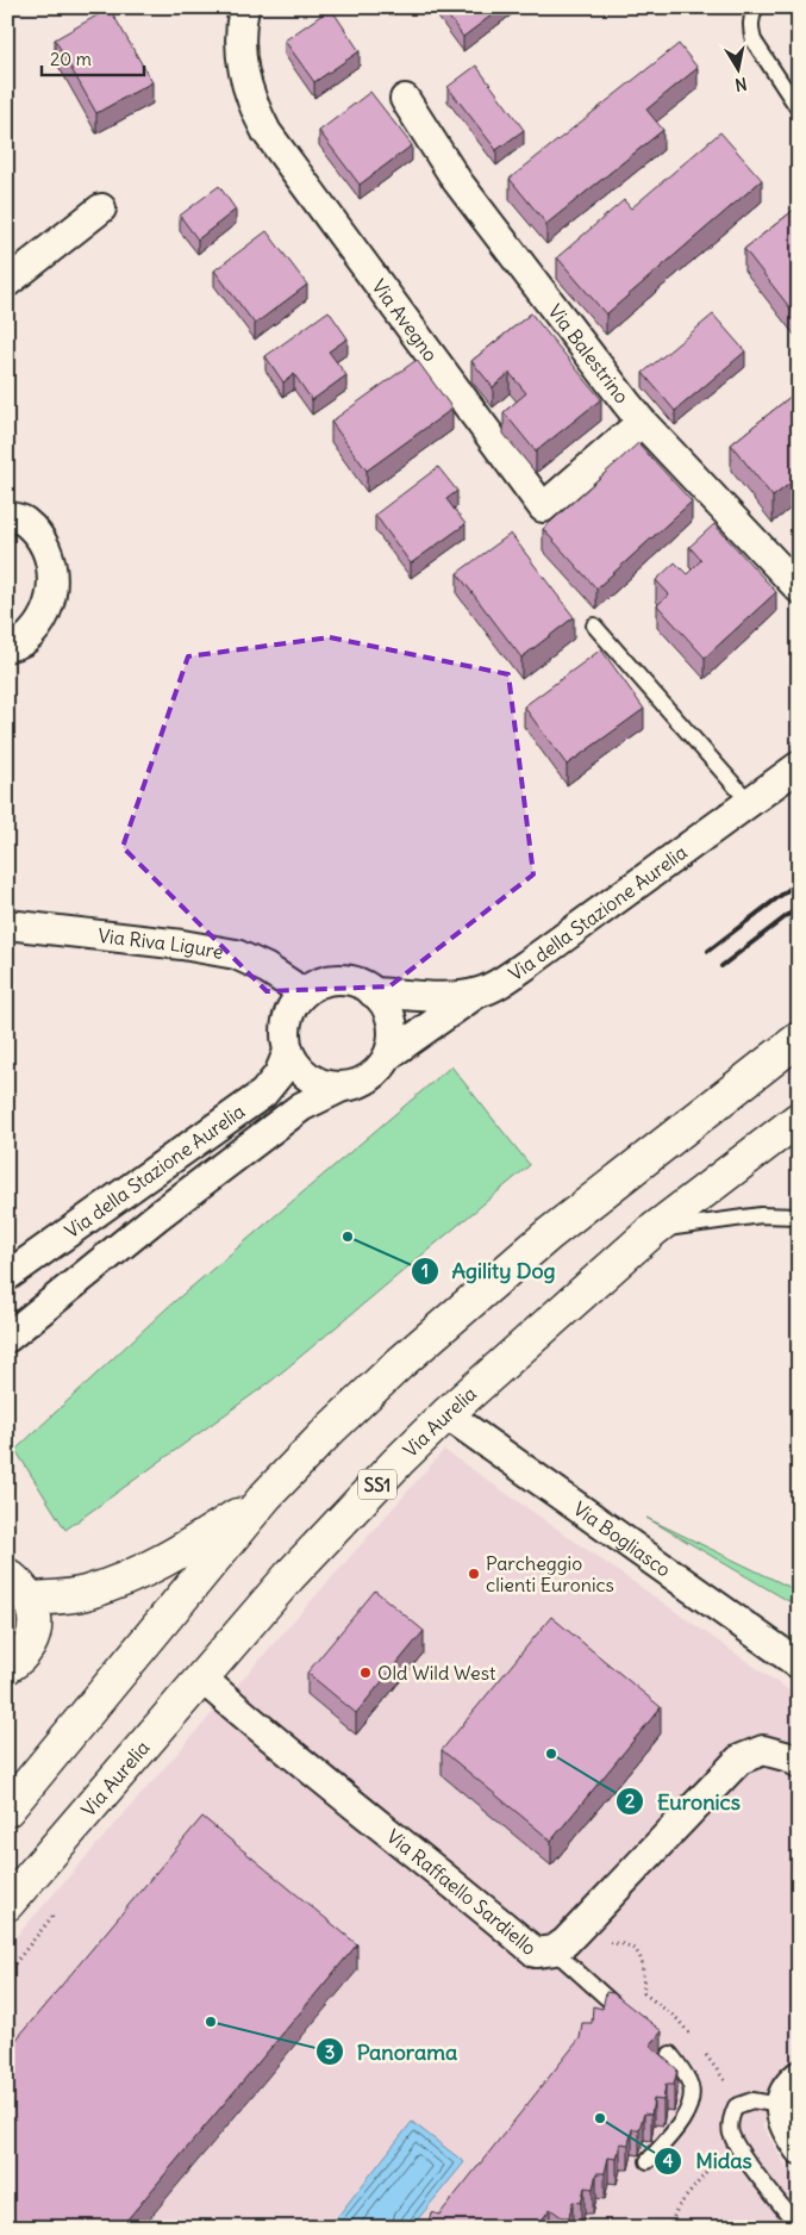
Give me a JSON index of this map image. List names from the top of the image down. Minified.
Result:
{"streets":{"main road":["Via Aurelia","SS1"],"street":["Via Avegno","Via Balestrino","Via della Stazione Aurelia","Via Riva Ligure","Via Bogliasco","Via Raffaello Sardiello"]},"crossings":[["Via Avegno","Via Balestrino"],["Via della Stazione Aurelia","Via Riva Ligure"],["Via Aurelia","Via Bogliasco"],["Via Aurelia","Via Raffaello Sardiello"]],"places":["Agility Dog","Parcheggio clienti Euronics","Old Wild West","Euronics","Panorama","Midas"],"scale_bar":"20 m","north":"bottom"}
